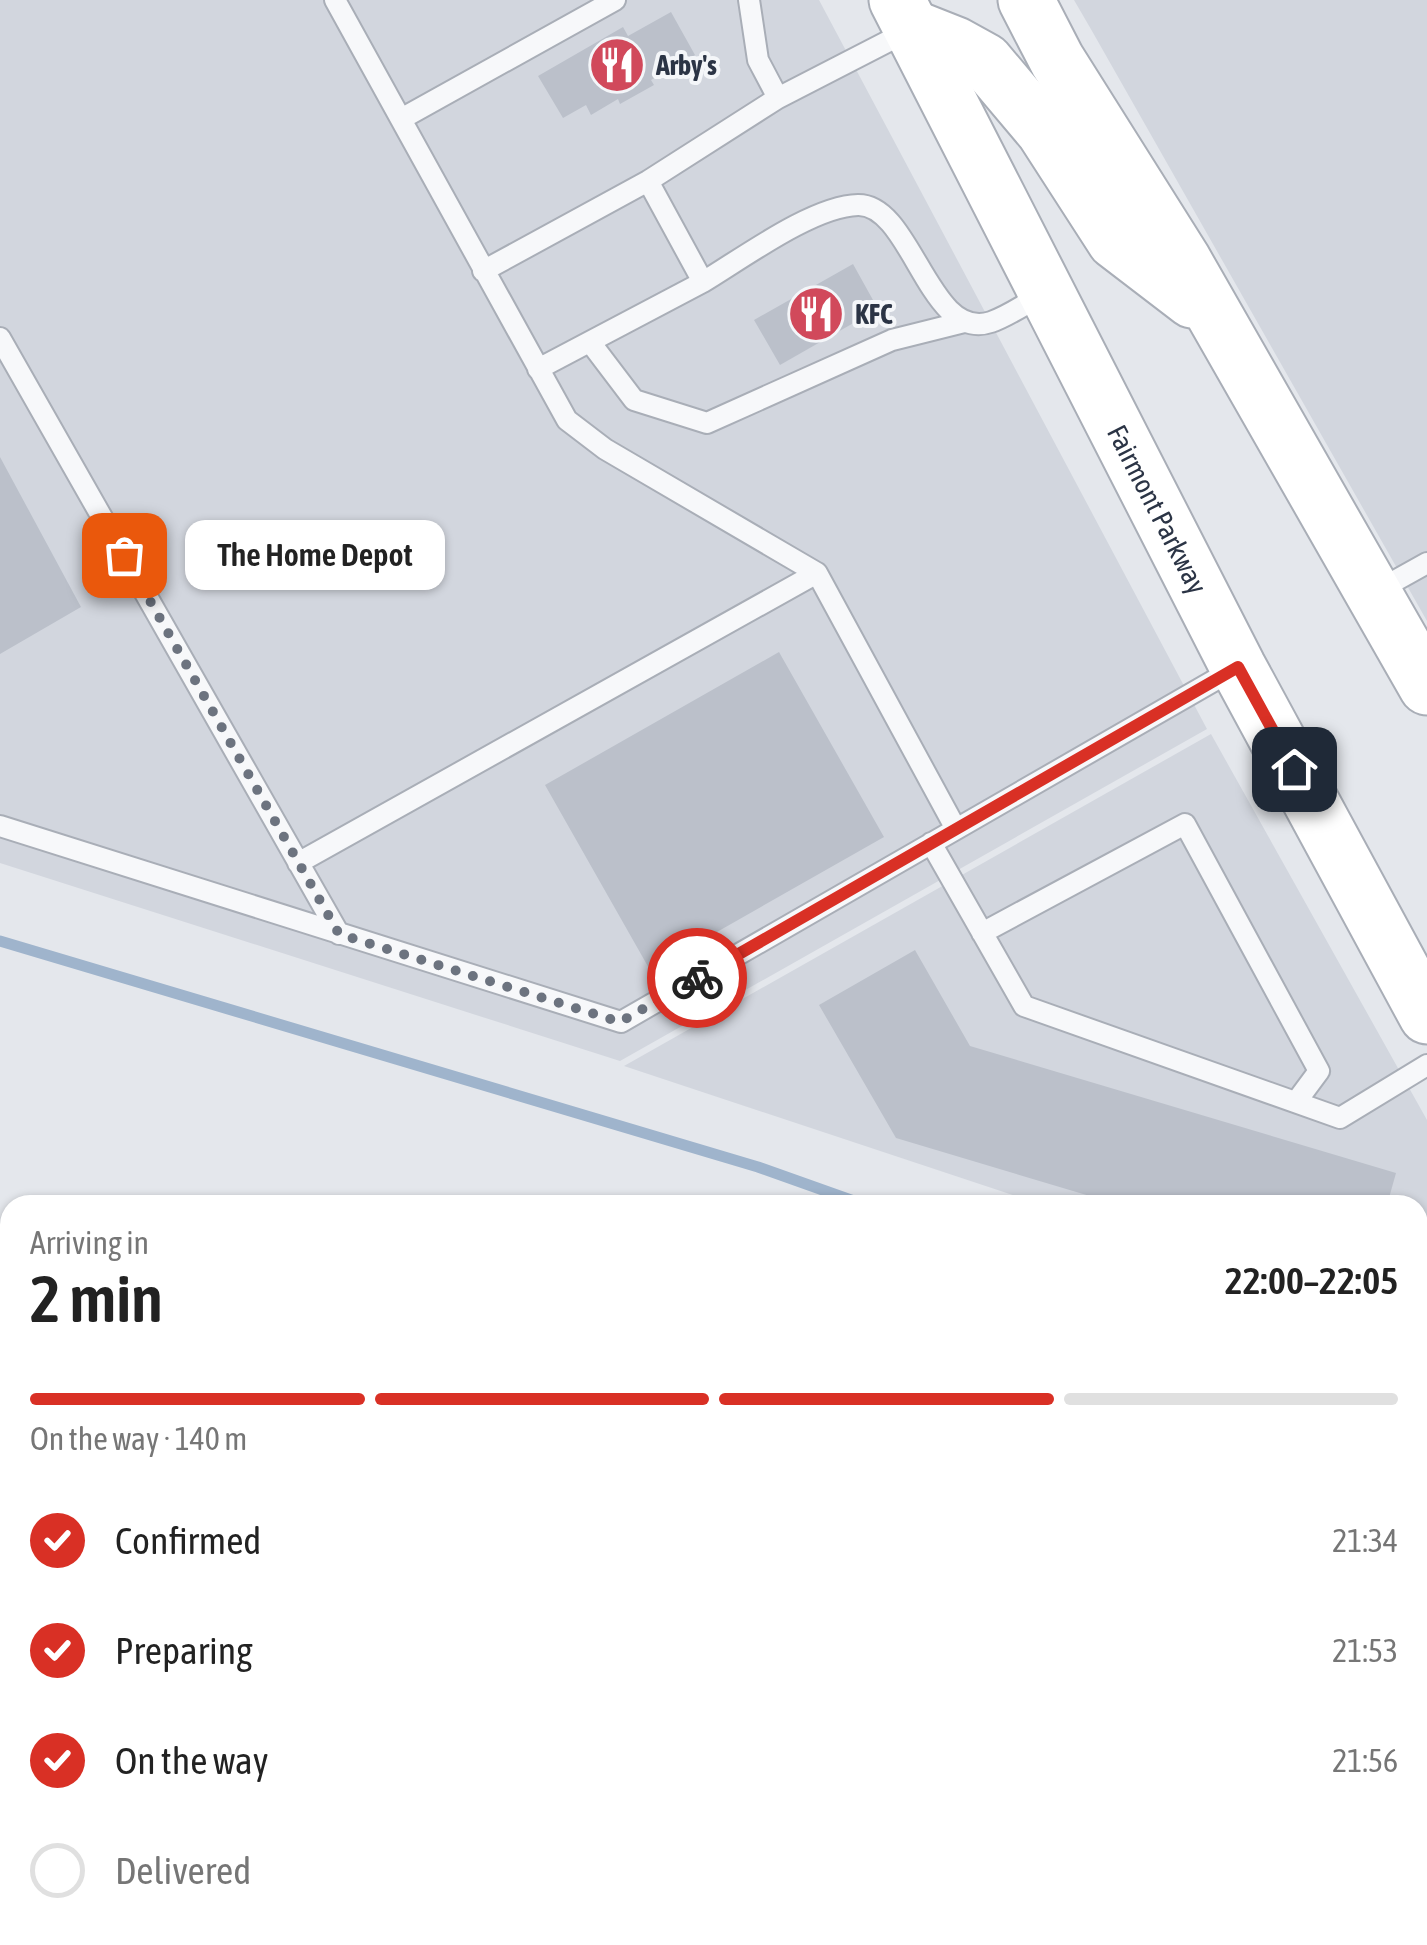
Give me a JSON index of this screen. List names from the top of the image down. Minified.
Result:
{"streets":{"main road":["Fairmont Parkway"]},"places":{"restaurant":["Arby's","KFC"],"other":["The Home Depot"]},"page":{"bubble":"The Home Depot","heading":["2 min","Arriving in","22:00–22:05"],"bar":"On the way · 140 m","list":[["Confirmed","21:34"],["Preparing","21:53"],["On the way","21:56"],"Delivered"]}}
